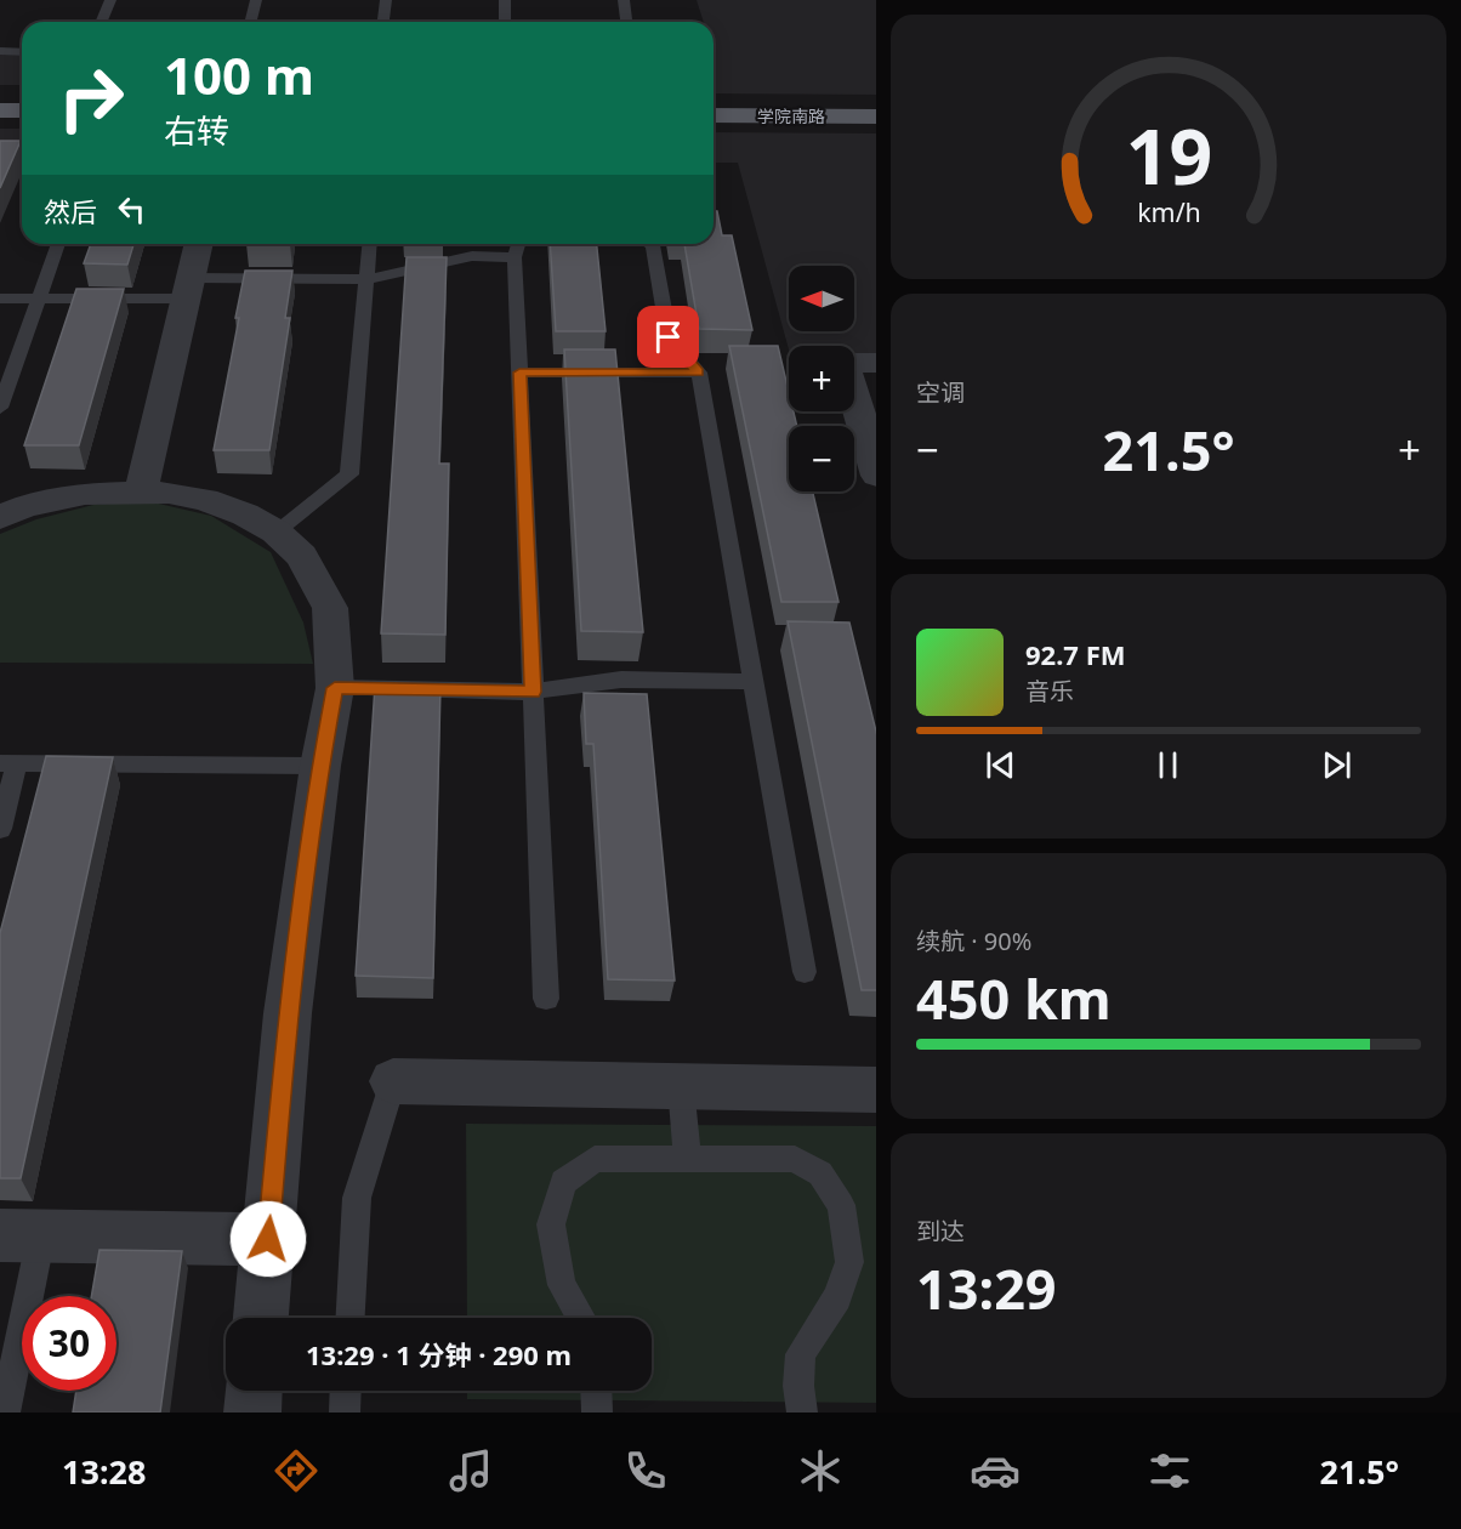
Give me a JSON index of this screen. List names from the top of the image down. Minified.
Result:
{"streets":{"main road":["学院南路"]},"north":"left","page":{"turn":["100 m","右转"],"then":"然后","map_buttons":["+","−"],"tile":["空调",["续航 · 90%","450 km"],["到达","13:29"]],"heat":["−","21.5°","+"],"song":["92.7 FM","音乐"],"limit":"30","trip":"13:29 · 1 分钟 · 290 m","tabs":["13:28","21.5°"],"gauge":["19","km/h"]}}
